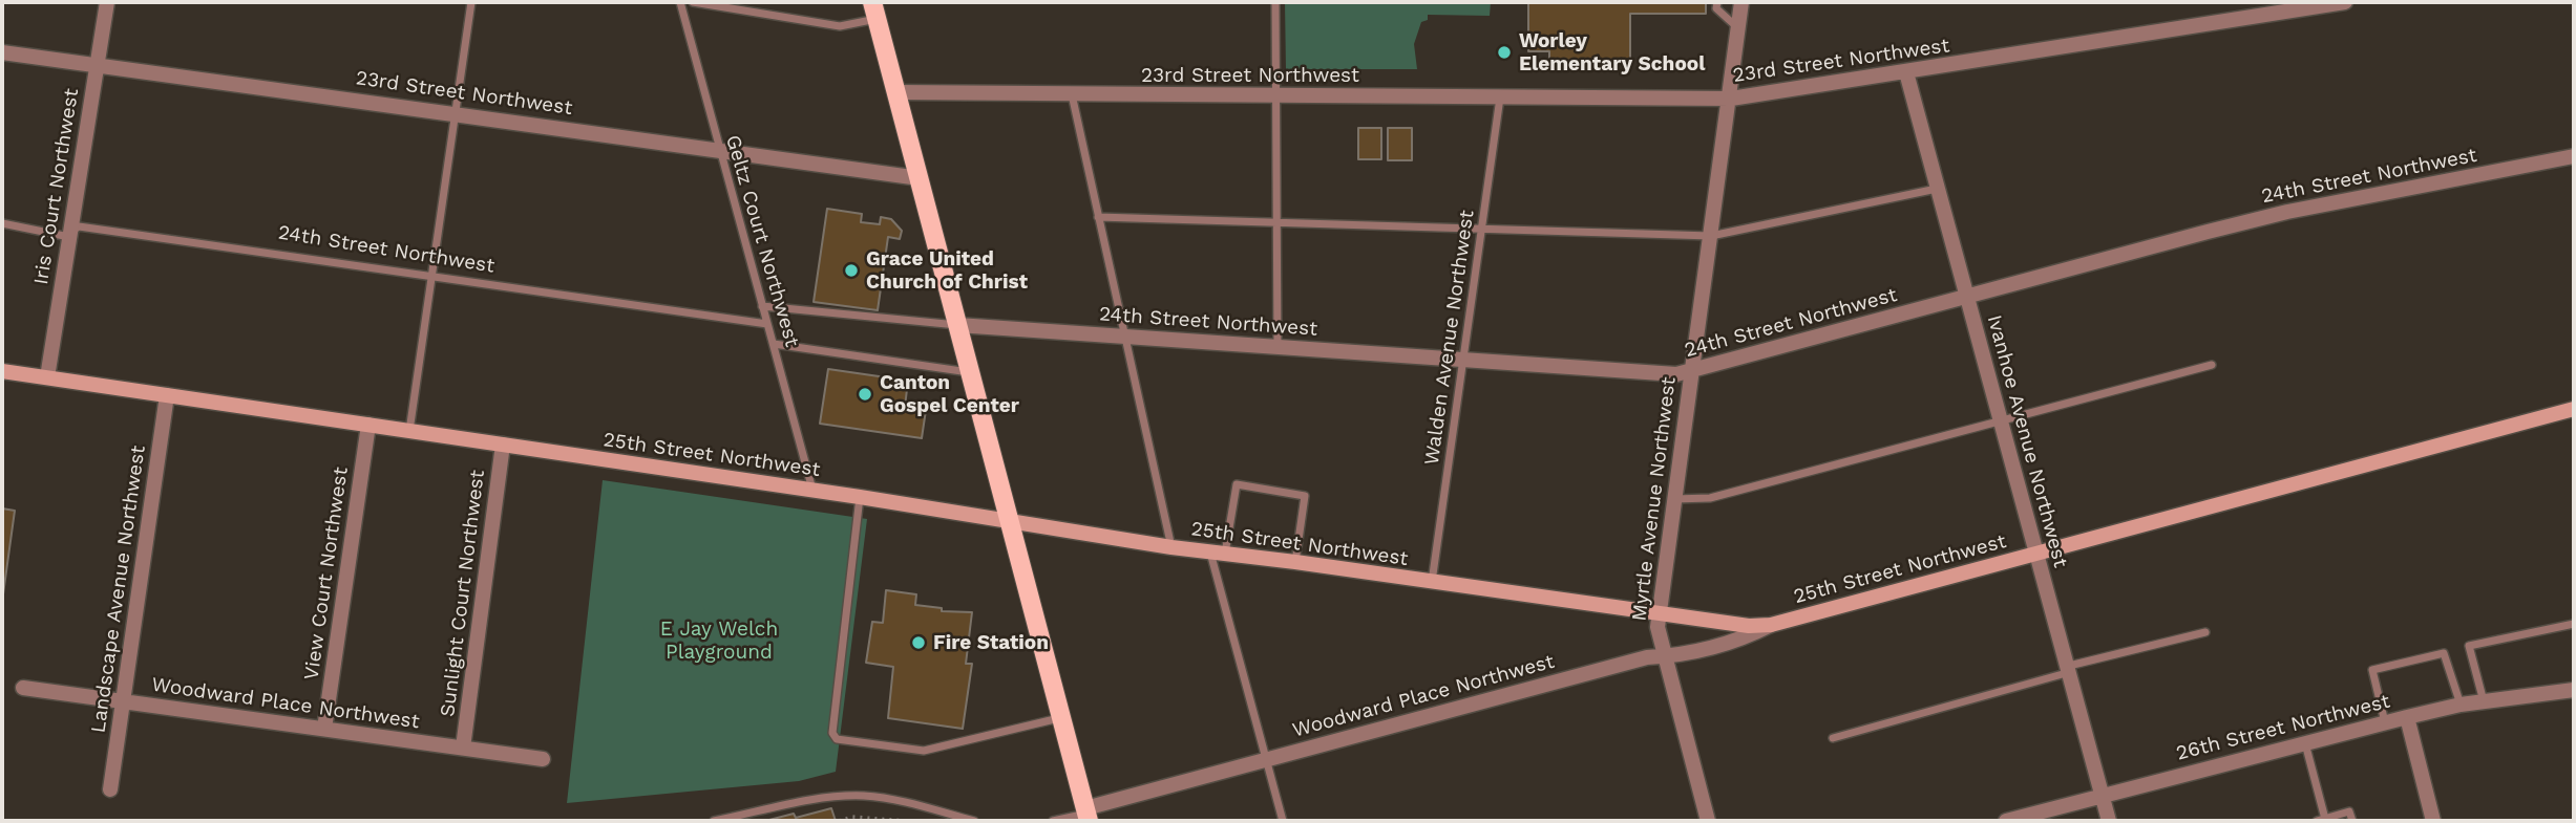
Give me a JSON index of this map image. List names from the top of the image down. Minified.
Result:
{"streets":{"street":["23rd Street Northwest","24th Street Northwest","Iris Court Northwest","Ivanhoe Avenue Northwest","25th Street Northwest","Myrtle Avenue Northwest","View Court Northwest","Landscape Avenue Northwest","Sunlight Court Northwest","Woodward Place Northwest","26th Street Northwest"],"lane":["Geltz Court Northwest","Walden Avenue Northwest"]},"crossings":[["23rd Street Northwest","Iris Court Northwest"],["23rd Street Northwest","Geltz Court Northwest"],["23rd Street Northwest","Walden Avenue Northwest"],["23rd Street Northwest","Ivanhoe Avenue Northwest"],["23rd Street Northwest","Myrtle Avenue Northwest"],["24th Street Northwest","Iris Court Northwest"],["24th Street Northwest","Geltz Court Northwest"],["24th Street Northwest","Walden Avenue Northwest"],["24th Street Northwest","Ivanhoe Avenue Northwest"],["24th Street Northwest","Myrtle Avenue Northwest"],["Iris Court Northwest","25th Street Northwest"],["Geltz Court Northwest","25th Street Northwest"],["Walden Avenue Northwest","25th Street Northwest"],["Ivanhoe Avenue Northwest","25th Street Northwest"],["Ivanhoe Avenue Northwest","26th Street Northwest"],["25th Street Northwest","Myrtle Avenue Northwest"],["25th Street Northwest","View Court Northwest"],["25th Street Northwest","Landscape Avenue Northwest"],["25th Street Northwest","Sunlight Court Northwest"],["25th Street Northwest","Woodward Place Northwest"],["Myrtle Avenue Northwest","Woodward Place Northwest"],["View Court Northwest","Woodward Place Northwest"],["Landscape Avenue Northwest","Woodward Place Northwest"],["Sunlight Court Northwest","Woodward Place Northwest"]],"parks":["E Jay Welch Playground"],"places":["Worley Elementary School","Grace United Church of Christ","Canton Gospel Center","Fire Station"]}
